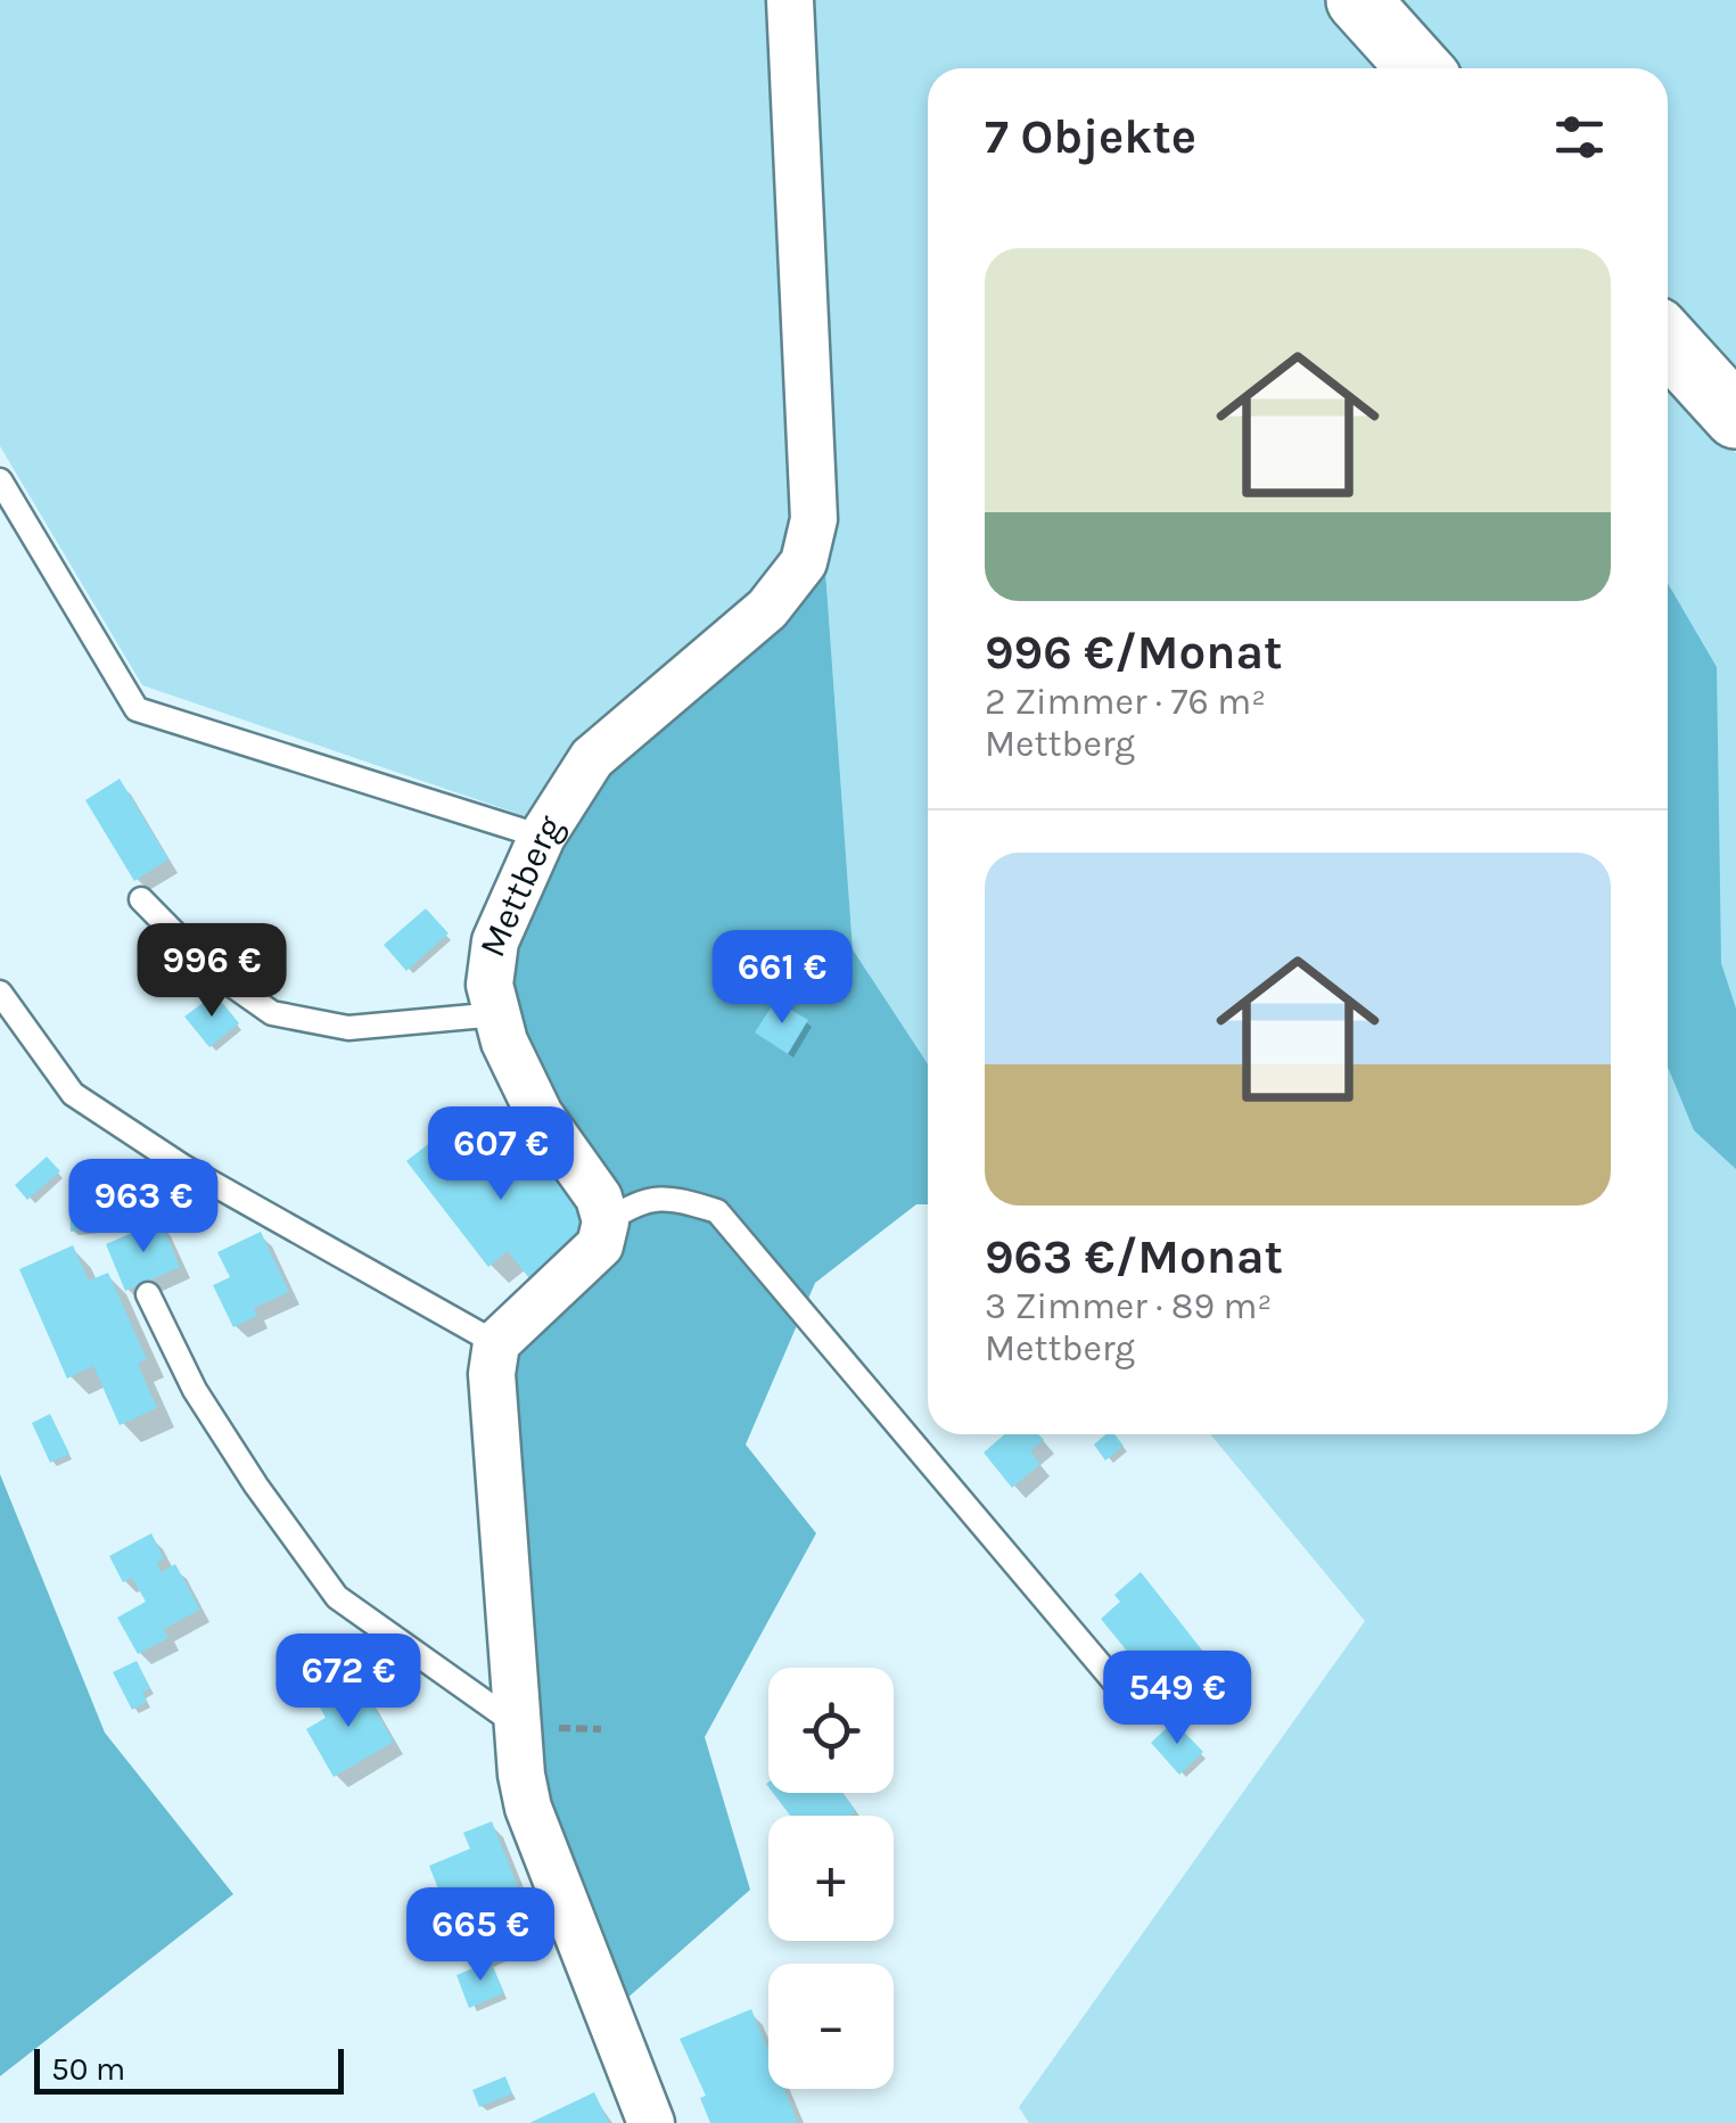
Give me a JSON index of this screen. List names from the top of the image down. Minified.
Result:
{"streets":{"street":["Mettberg"]},"scale_bar":"50 m","page":{"heading":"7 Objekte","list":[{"name":"996 €/Monat","note":"2 Zimmer · 76 m² · Mettberg"},{"name":"963 €/Monat","note":"3 Zimmer · 89 m² · Mettberg"}],"price":["996 €","661 €","607 €","963 €","672 €","549 €","665 €"],"map_buttons":["+","−"],"scale":"50 m"}}
